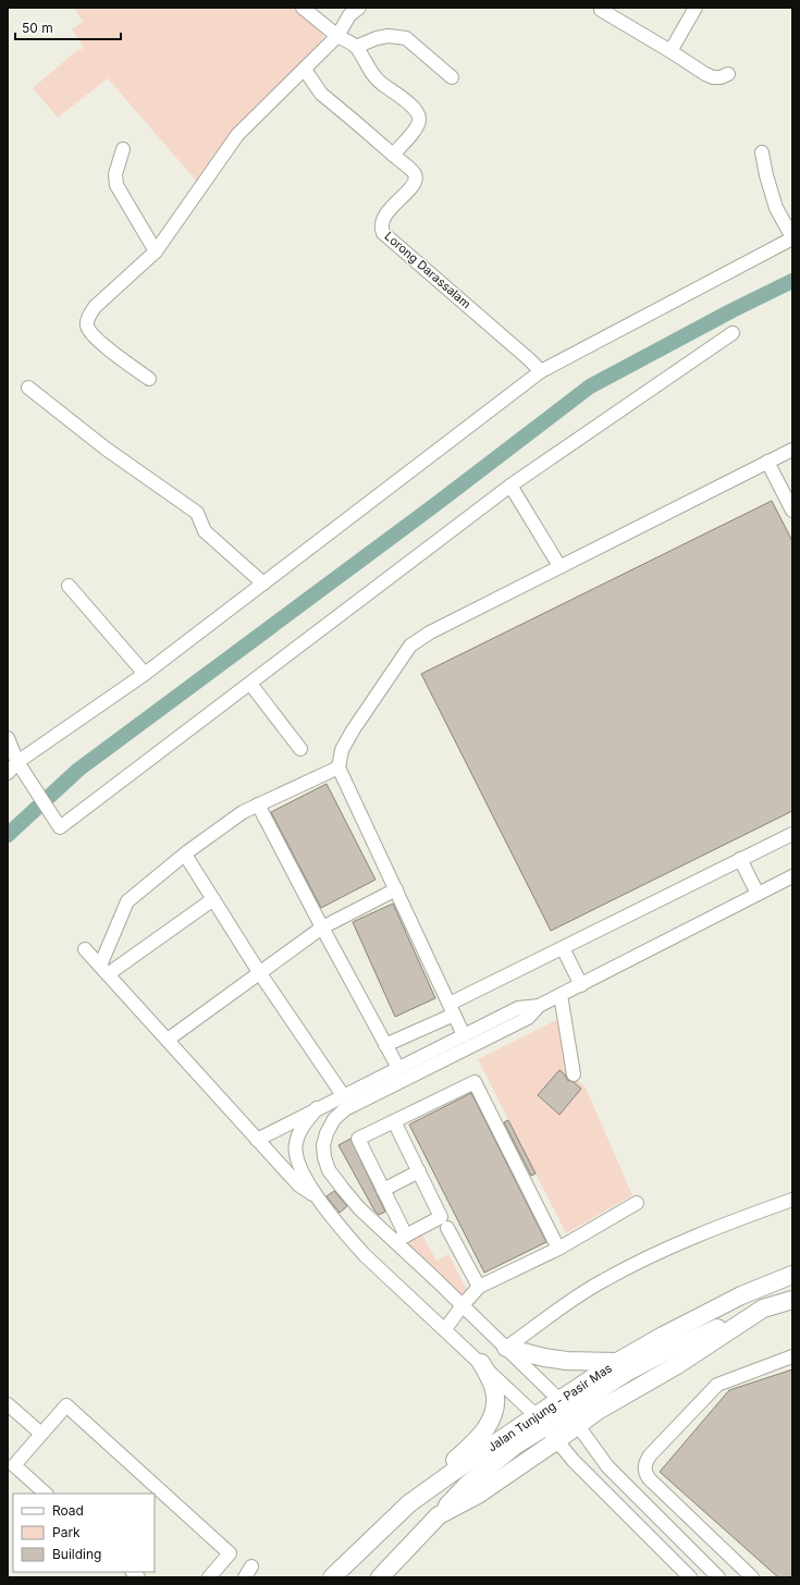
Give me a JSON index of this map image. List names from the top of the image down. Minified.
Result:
{"streets":{"main road":["Jalan Tunjung - Pasir Mas"],"street":["Lorong Darassalam"]},"legend":["Road","Park","Building"],"scale_bar":"50 m"}
